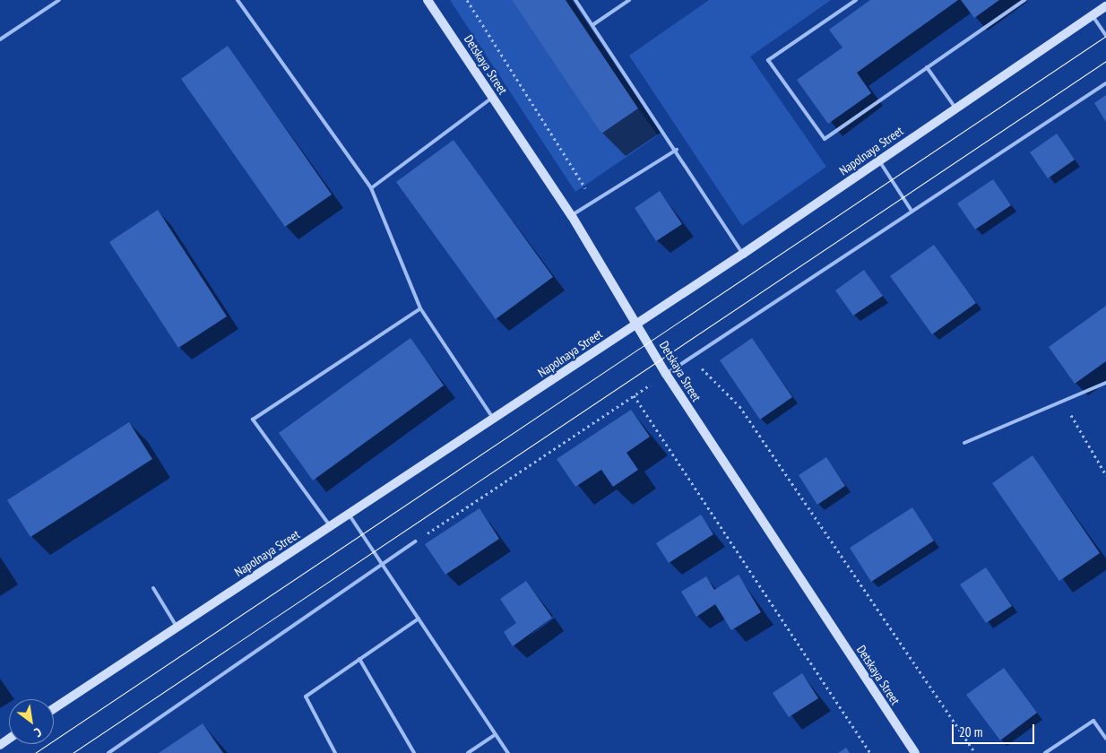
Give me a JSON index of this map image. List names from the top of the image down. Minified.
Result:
{"streets":{"street":["Detskaya Street","Napolnaya Street"]},"crossings":[["Detskaya Street","Napolnaya Street"]],"scale_bar":"20 m","north":"bottom right"}
